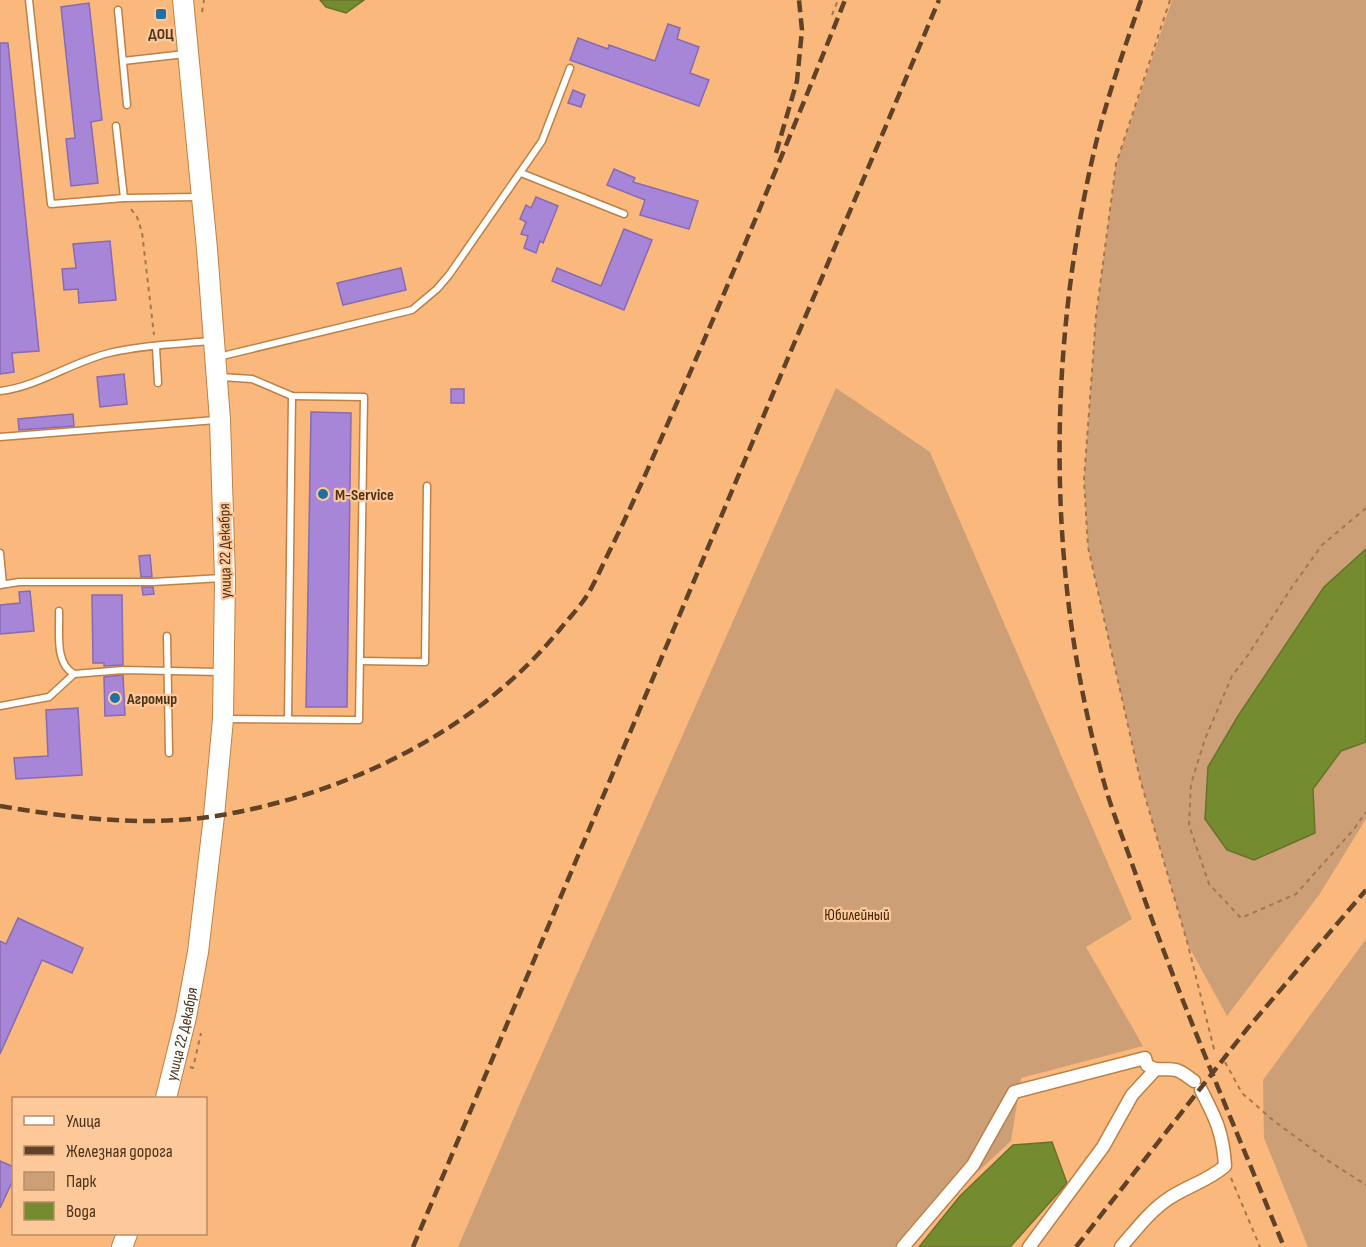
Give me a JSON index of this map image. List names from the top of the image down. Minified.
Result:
{"streets":{"main road":["улица 22 Декабря"]},"parks":["Юбилейный"],"places":{"transit":["ДОЦ"],"other":["M-Service","Агромир"]},"legend":["Улица","Железная дорога","Парк","Вода"]}
